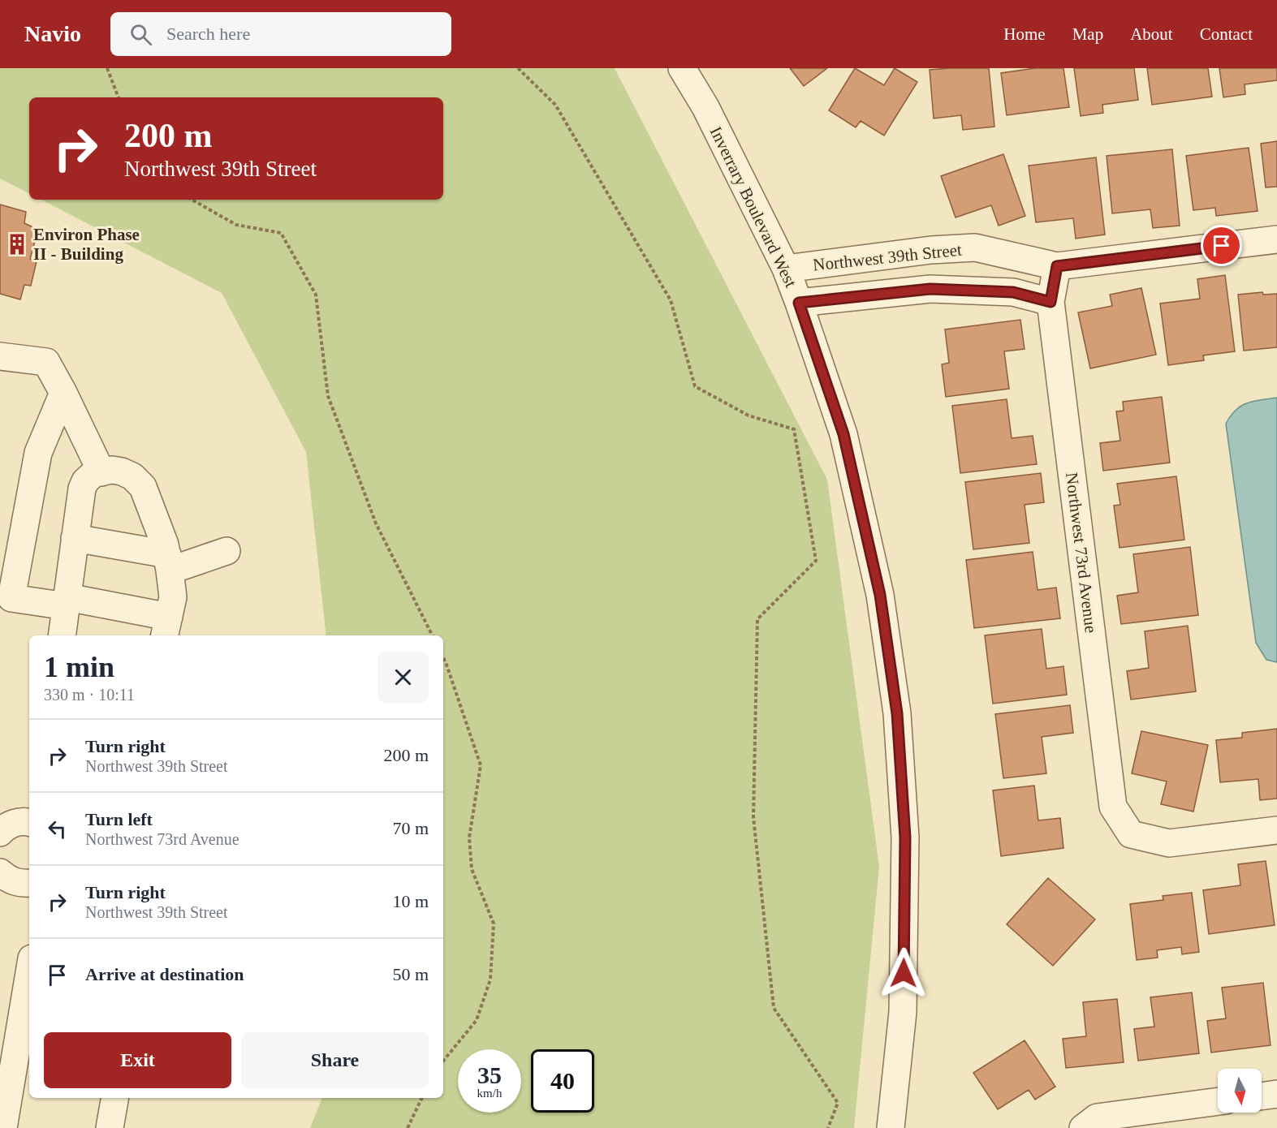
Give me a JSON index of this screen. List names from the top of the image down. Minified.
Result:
{"streets":{"street":["Inverrary Boulevard West","Northwest 39th Street","Northwest 73rd Avenue"]},"crossings":[["Inverrary Boulevard West","Northwest 39th Street"],["Northwest 39th Street","Northwest 73rd Avenue"]],"places":{"building":["Environ Phase II - Building"]},"north":"bottom","page":{"header":"Navio","search":"Search here","nav":["Home","Map","About","Contact"],"turn":["200 m","Northwest 39th Street"],"heading":["1 min","330 m · 10:11"],"list":[{"name":"Turn right","note":"Northwest 39th Street","value":"200 m"},{"name":"Turn left","note":"Northwest 73rd Avenue","value":"70 m"},{"name":"Turn right","note":"Northwest 39th Street","value":"10 m"},{"name":"Arrive at destination","value":"50 m"}],"buttons":["Exit","Share"],"speed":"35 km/h","limit":"40"}}
